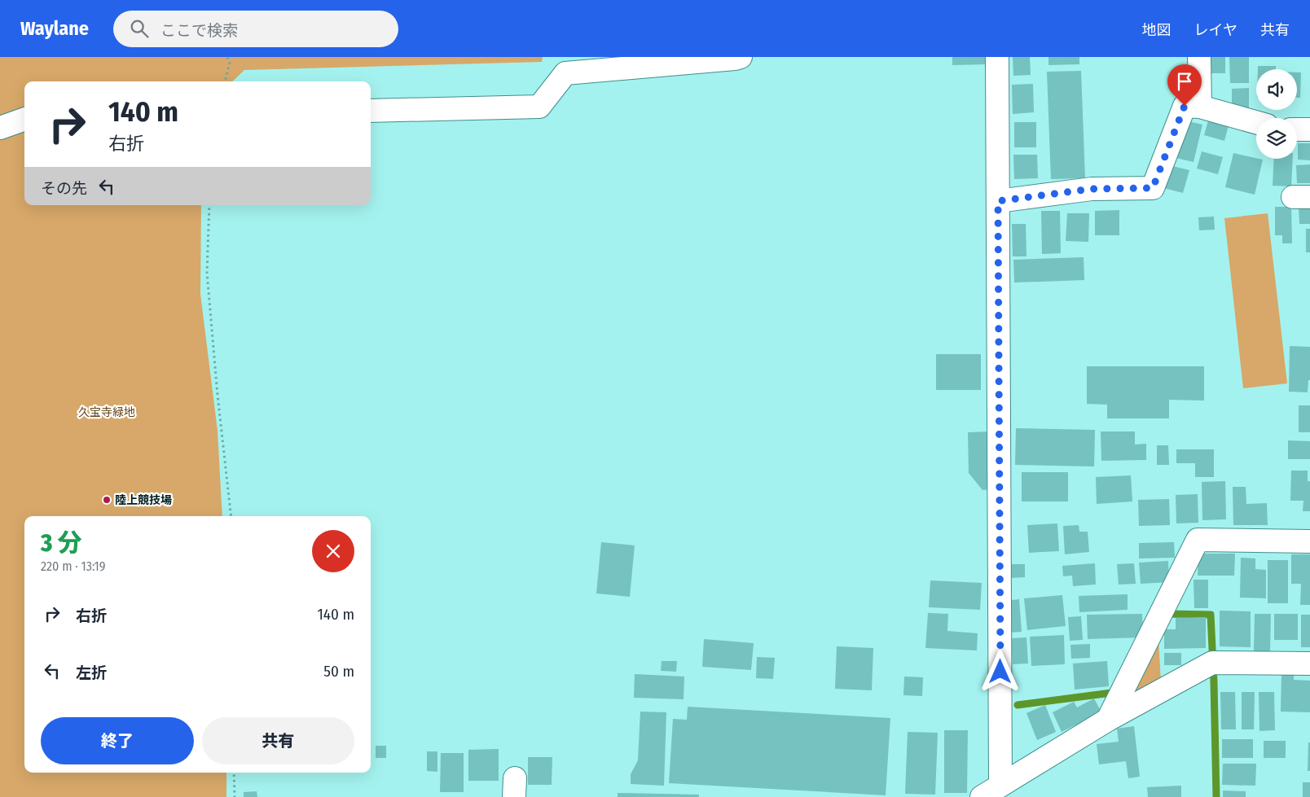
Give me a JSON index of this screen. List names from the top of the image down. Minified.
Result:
{"parks":["久宝寺緑地"],"places":["陸上競技場"],"page":{"header":"Waylane","search":"ここで検索","nav":["地図","レイヤ","共有"],"turn":["140 m","右折"],"then":"その先","heading":["3 分","220 m · 13:19"],"list":[{"name":"右折","value":"140 m"},{"name":"左折","value":"50 m"}],"buttons":["終了","共有"]}}
